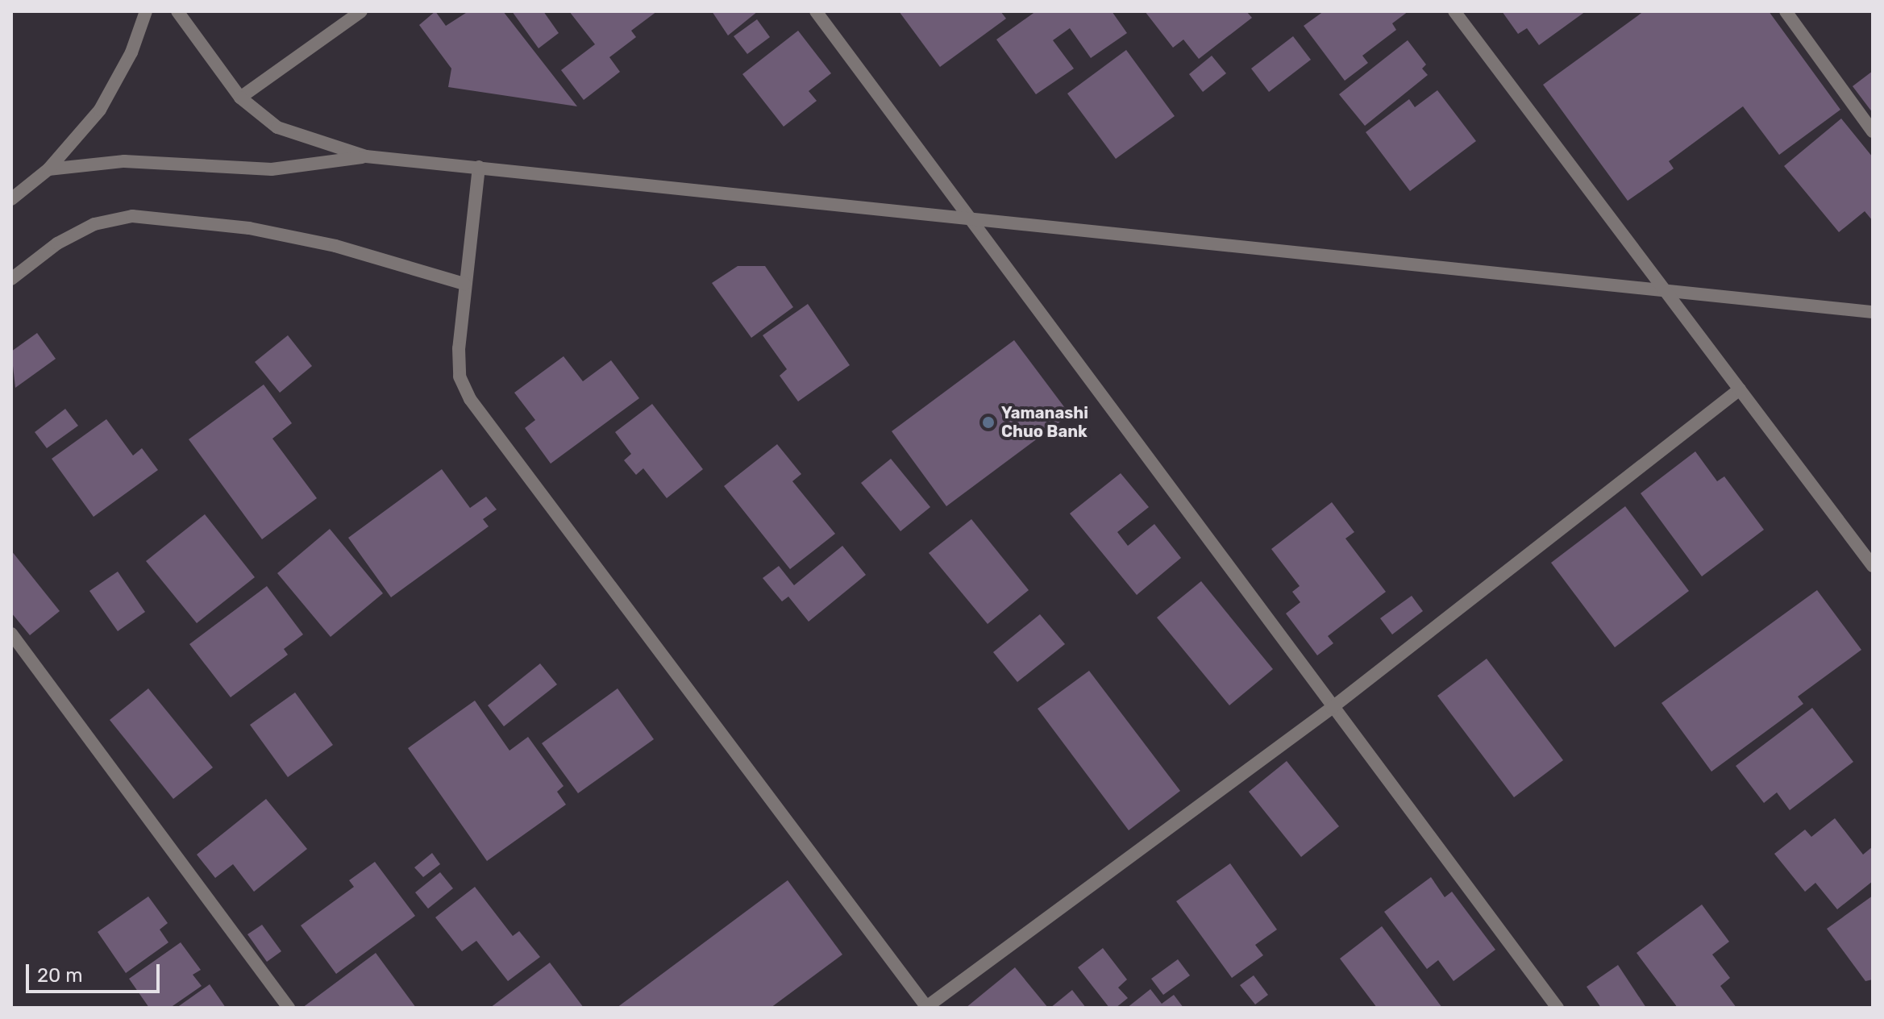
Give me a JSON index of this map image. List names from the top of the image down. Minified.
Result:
{"places":["Yamanashi Chuo Bank"],"scale_bar":"20 m"}
